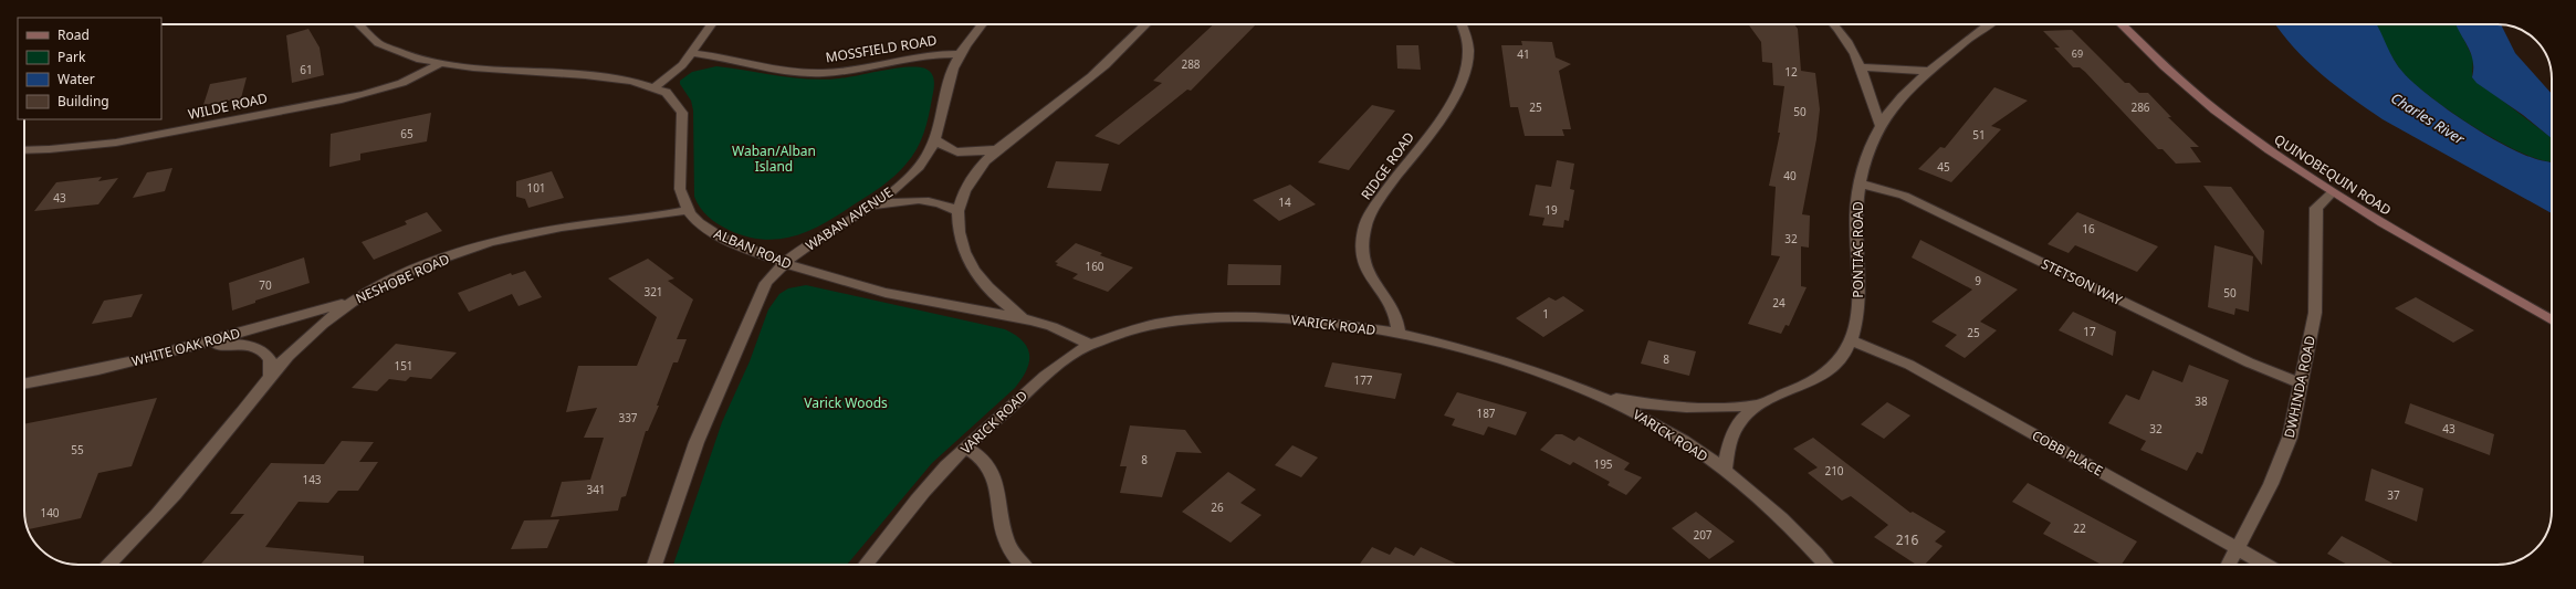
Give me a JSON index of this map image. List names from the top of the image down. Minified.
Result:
{"streets":{"main road":["QUINOBEQUIN ROAD"],"street":["MOSSFIELD ROAD","WILDE ROAD","RIDGE ROAD","WABAN AVENUE","ALBAN ROAD","PONTIAC ROAD","NESHOBE ROAD","STETSON WAY","VARICK ROAD","WHITE OAK ROAD","DWHINDA ROAD","COBB PLACE"]},"crossings":[["MOSSFIELD ROAD","WABAN AVENUE"],["WILDE ROAD","ALBAN ROAD"],["RIDGE ROAD","VARICK ROAD"],["QUINOBEQUIN ROAD","DWHINDA ROAD"],["WABAN AVENUE","ALBAN ROAD"],["ALBAN ROAD","NESHOBE ROAD"],["ALBAN ROAD","VARICK ROAD"],["PONTIAC ROAD","STETSON WAY"],["PONTIAC ROAD","VARICK ROAD"],["PONTIAC ROAD","COBB PLACE"],["NESHOBE ROAD","WHITE OAK ROAD"],["STETSON WAY","DWHINDA ROAD"],["DWHINDA ROAD","COBB PLACE"]],"water":["Charles River"],"parks":["Waban/Alban Island","Varick Woods"],"house_numbers":["69","41","288","61","12","25","286","50","65","51","45","40","101","43","14","19","16","32","160","9","70","321","50","24","1","17","25","8","151","177","38","187","337","32","43","55","8","195","210","143","341","37","26","140","22","207","216"],"legend":["Road","Park","Water","Building"]}
